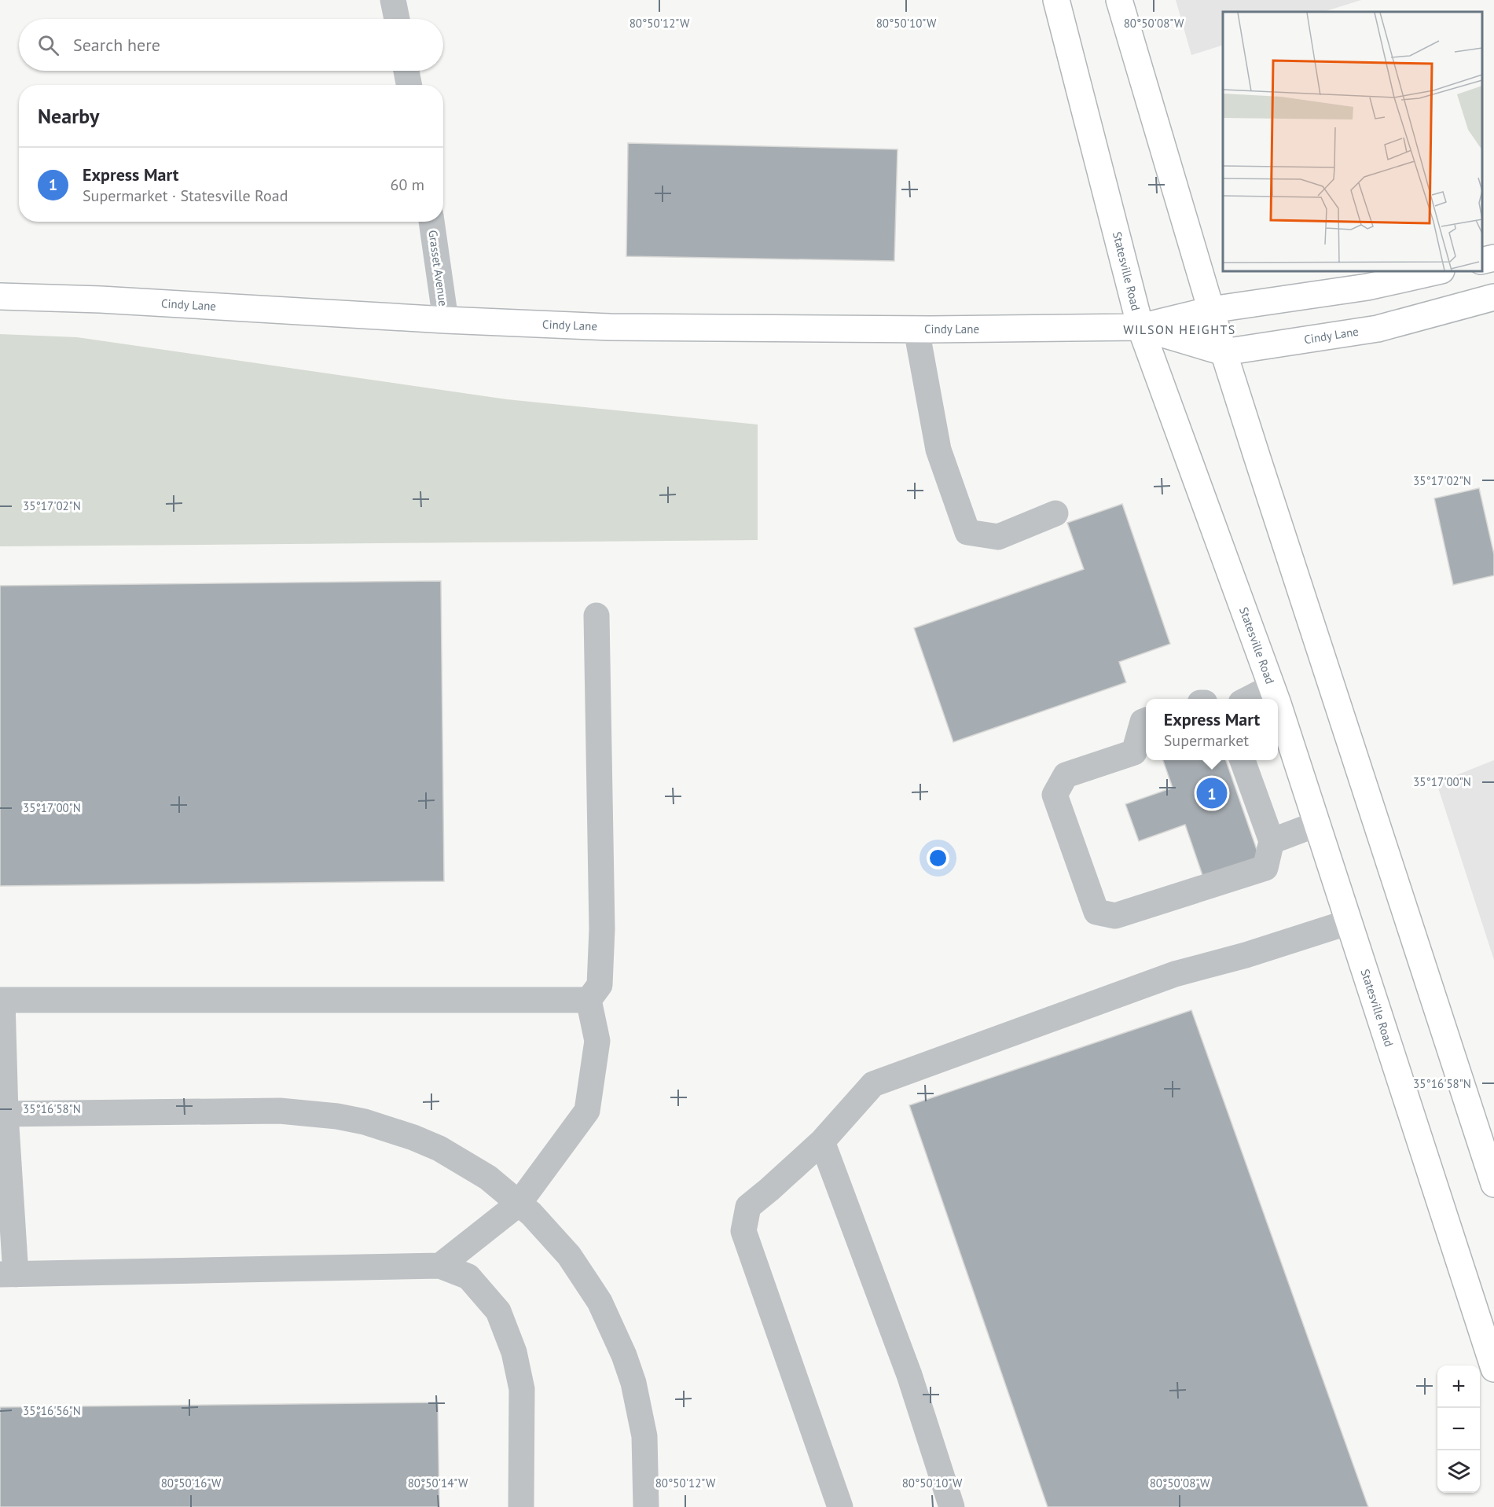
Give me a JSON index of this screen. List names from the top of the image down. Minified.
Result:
{"streets":{"main road":["Statesville Road","Cindy Lane"],"street":["Grasset Avenue"]},"crossings":[["Grasset Avenue","Cindy Lane"],["Statesville Road","Cindy Lane"]],"districts":["WILSON HEIGHTS"],"page":{"search":"Search here","heading":"Nearby","list":[{"mark":"1","name":"Express Mart","note":"Supermarket · Statesville Road","value":"60 m"}],"popup":["Express Mart","Supermarket"],"pins":"1","map_buttons":["+","−"]},"coordinates":["80°50'12\"W","80°50'10\"W","80°50'08\"W","35°17'02\"N","35°17'00\"N","35°16'58\"N","35°16'56\"N","80°50'16\"W","80°50'14\"W"]}
